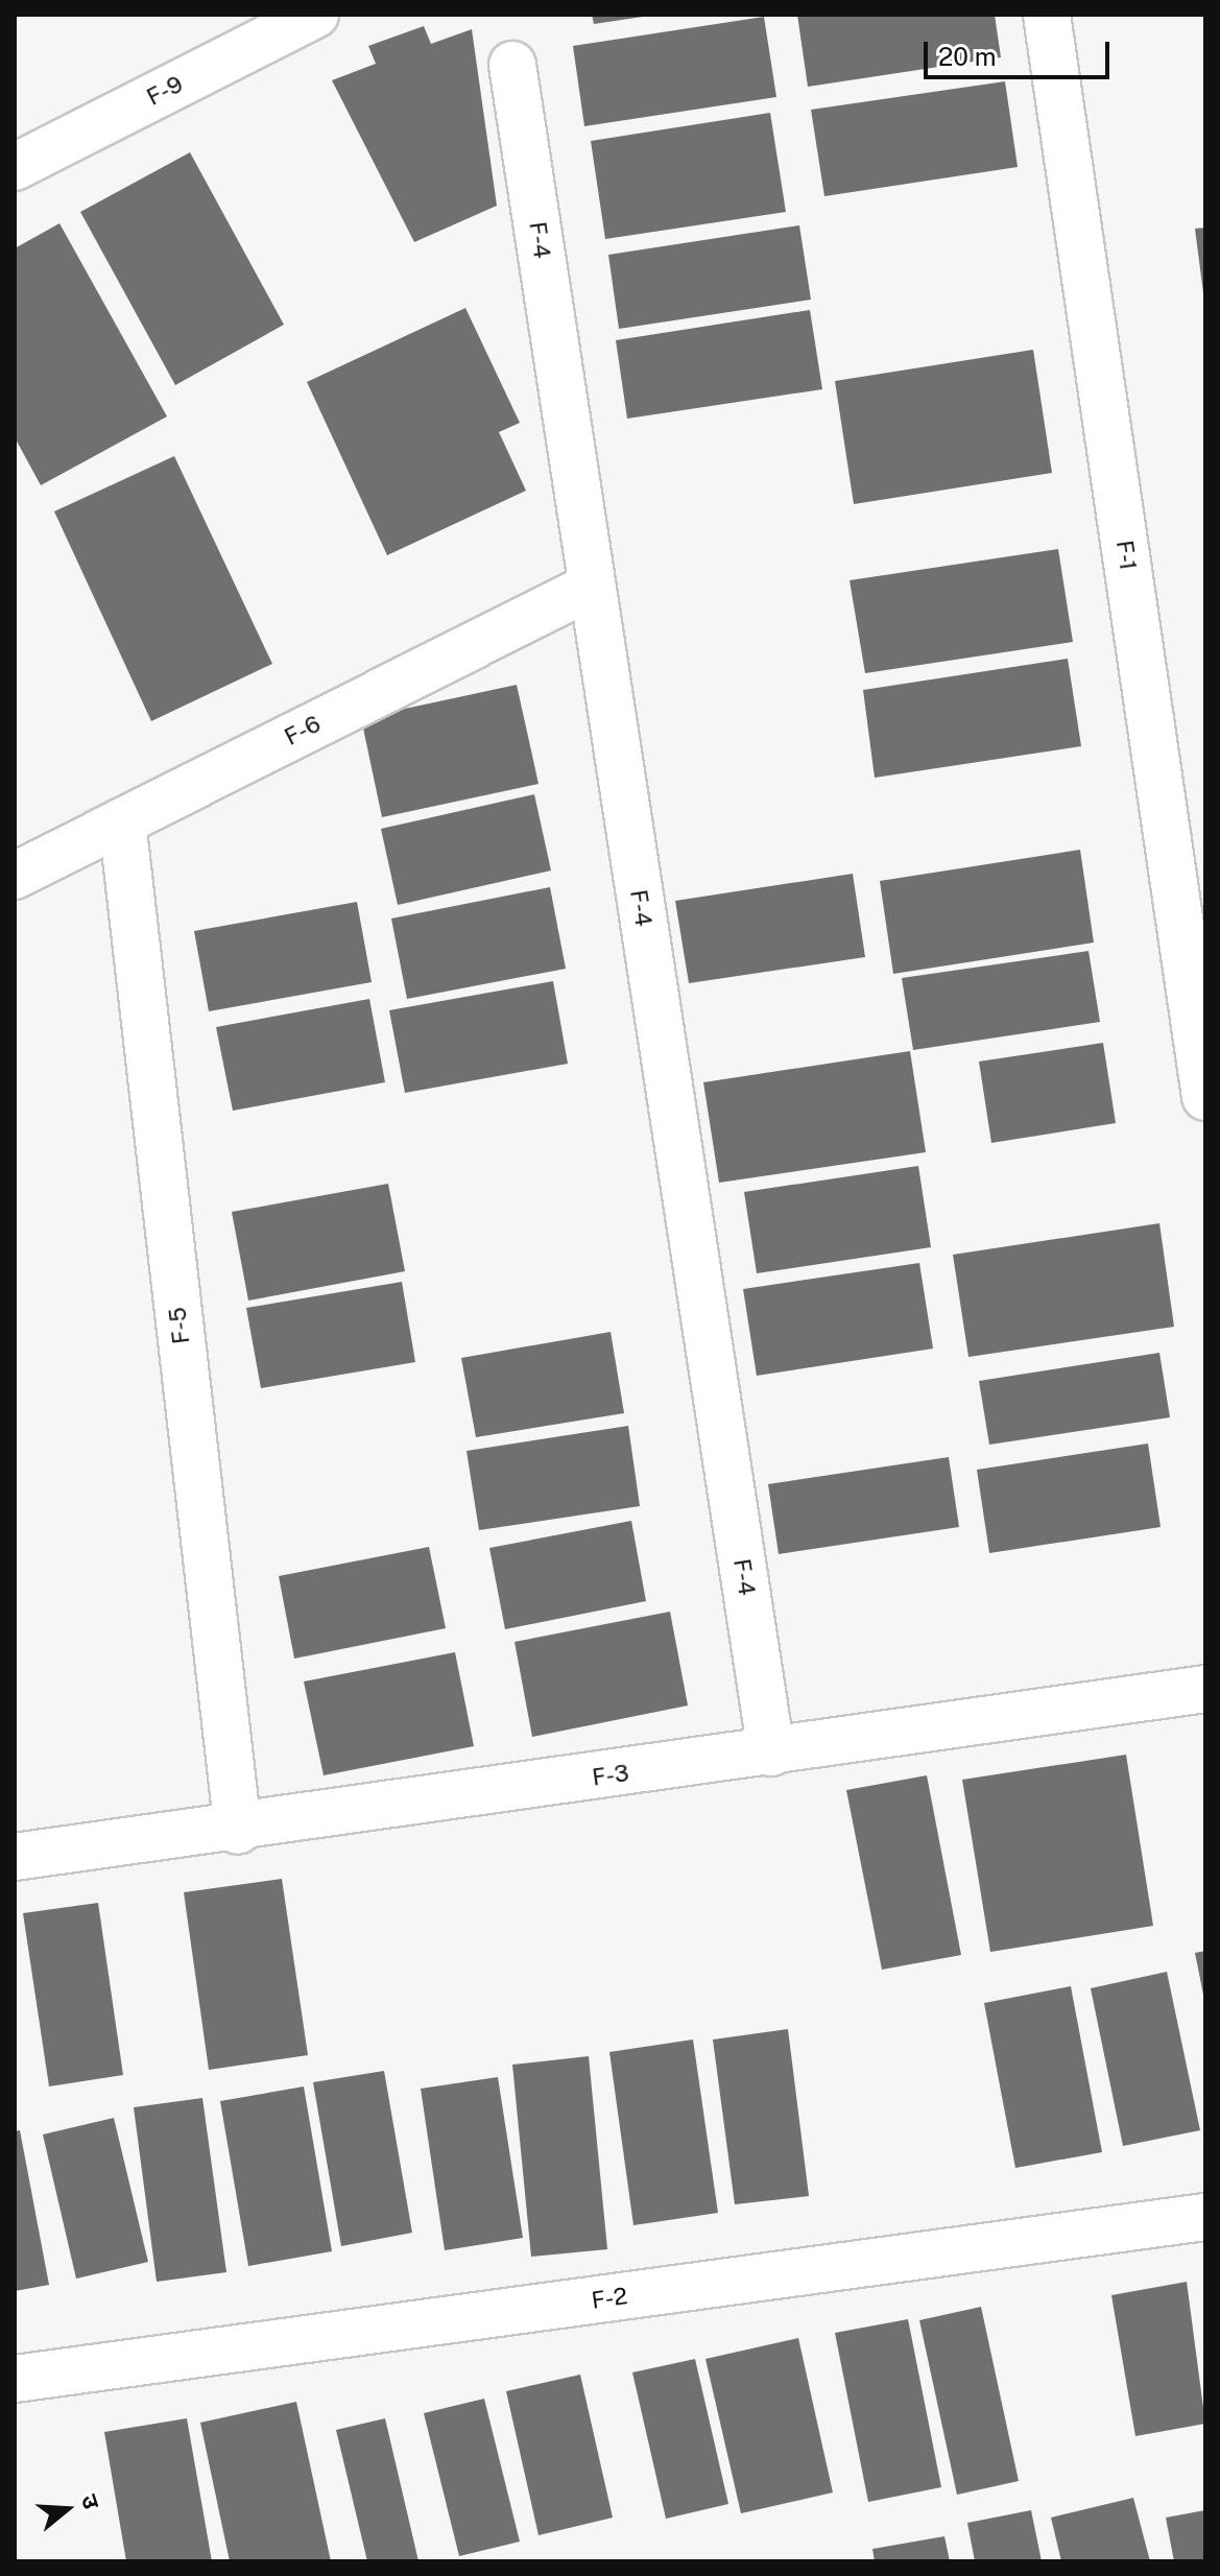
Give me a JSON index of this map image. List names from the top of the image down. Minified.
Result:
{"streets":{"street":["F-9","F-4","F-1","F-6","F-5","F-3","F-2"]},"crossings":[["F-4","F-6"],["F-4","F-3"],["F-6","F-5"],["F-5","F-3"]],"scale_bar":"20 m","north":"right"}
